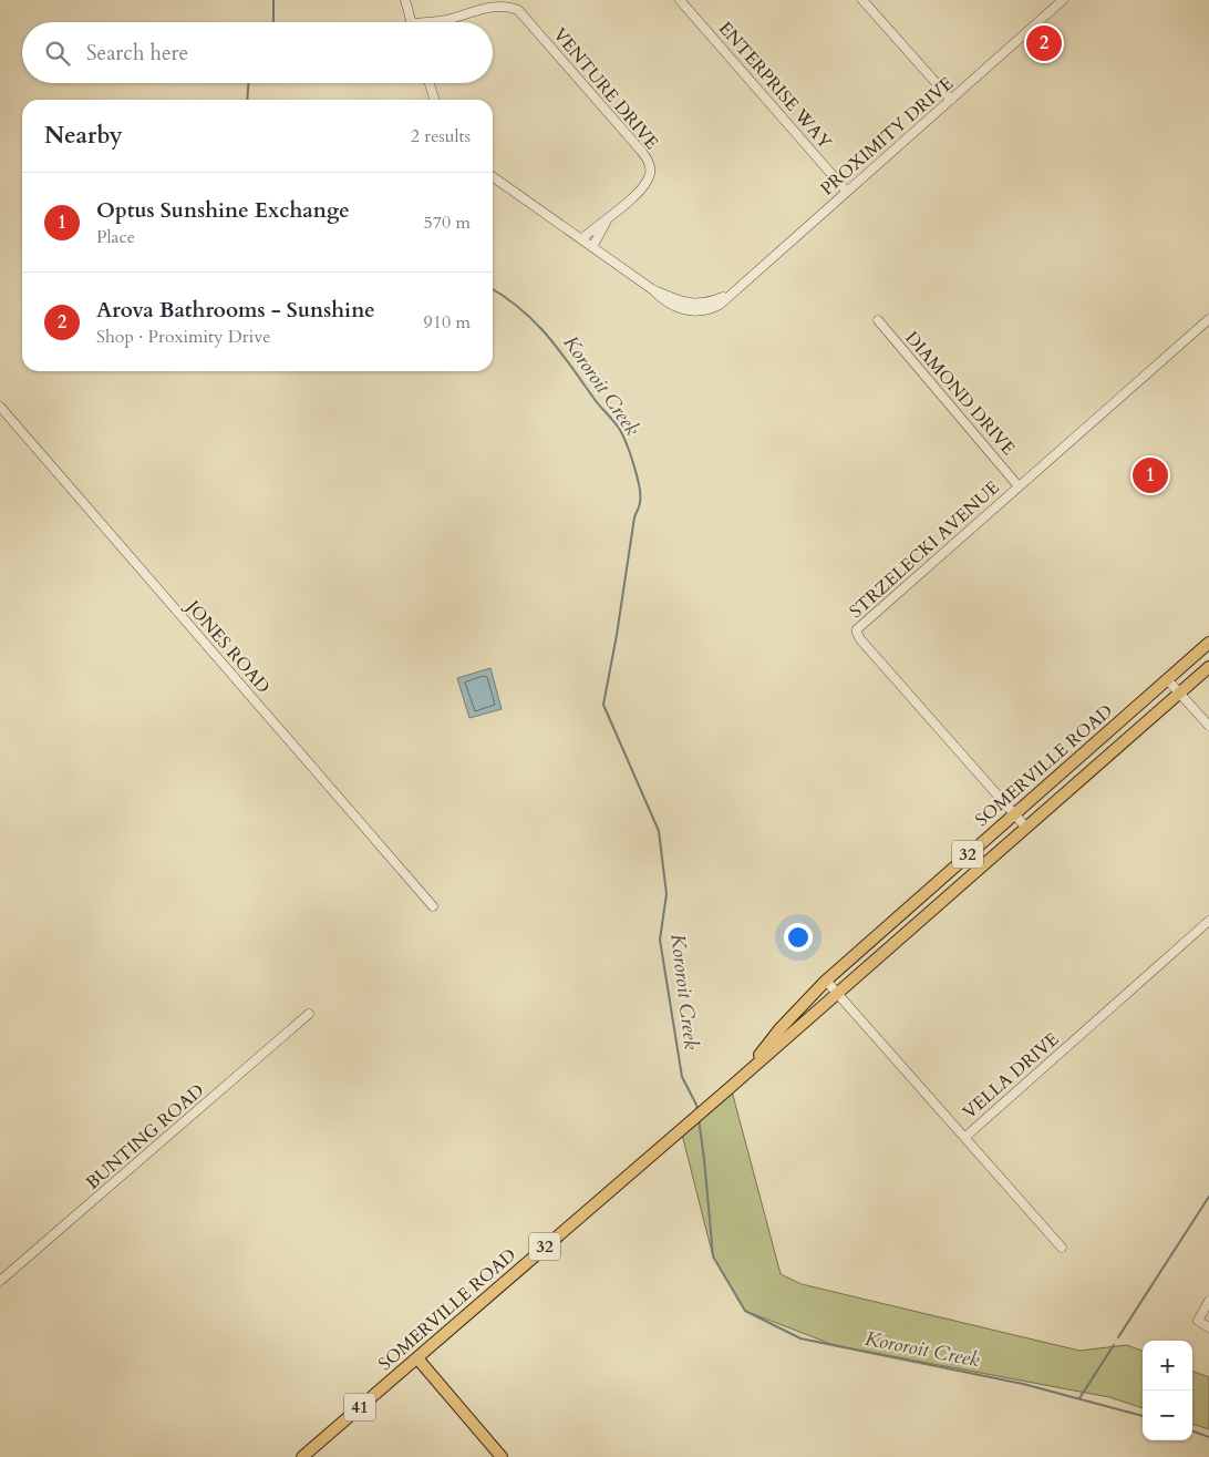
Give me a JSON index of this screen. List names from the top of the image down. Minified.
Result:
{"streets":{"main road":["SOMERVILLE ROAD","32","41"],"street":["ENTERPRISE WAY","VENTURE DRIVE","PROXIMITY DRIVE","DIAMOND DRIVE","STRZELECKI AVENUE","JONES ROAD","VELLA DRIVE","BUNTING ROAD"]},"crossings":[["ENTERPRISE WAY","PROXIMITY DRIVE"],["VENTURE DRIVE","PROXIMITY DRIVE"],["DIAMOND DRIVE","STRZELECKI AVENUE"],["STRZELECKI AVENUE","SOMERVILLE ROAD"],["SOMERVILLE ROAD","VELLA DRIVE"]],"water":["Kororoit Creek"],"page":{"search":"Search here","pins":["2","1"],"heading":["Nearby","2 results"],"list":[{"mark":"1","name":"Optus Sunshine Exchange","note":"Place","value":"570 m"},{"mark":"2","name":"Arova Bathrooms - Sunshine","note":"Shop · Proximity Drive","value":"910 m"}],"map_buttons":["+","−"]}}
